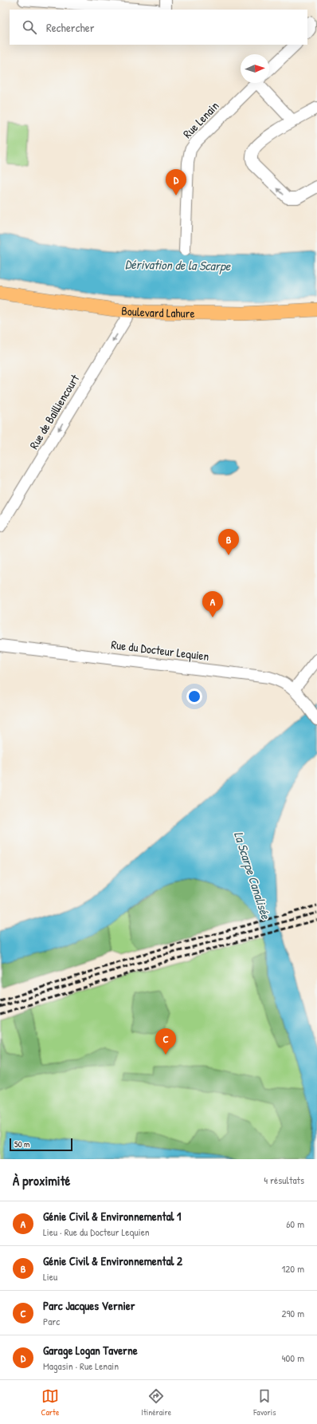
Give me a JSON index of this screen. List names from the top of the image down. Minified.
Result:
{"streets":{"main road":["Boulevard Lahure"],"street":["Rue Lenain","Rue de Bailliencourt","Rue du Docteur Lequien"]},"crossings":[["Boulevard Lahure","Rue de Bailliencourt"]],"one_way":["Rue de Bailliencourt"],"water":["Dérivation de la Scarpe","La Scarpe Canalisée"],"scale_bar":"50 m","north":"right","page":{"search":"Rechercher","pins":["D","B","A","C"],"scale":"50 m","heading":["À proximité","4 résultats"],"list":[{"mark":"A","name":"Génie Civil & Environnemental 1","note":"Lieu · Rue du Docteur Lequien","value":"60 m"},{"mark":"B","name":"Génie Civil & Environnemental 2","note":"Lieu","value":"120 m"},{"mark":"C","name":"Parc Jacques Vernier","note":"Parc","value":"290 m"},{"mark":"D","name":"Garage Logan Taverne","note":"Magasin · Rue Lenain","value":"400 m"}],"nav":["Carte","Itinéraire","Favoris"]}}
